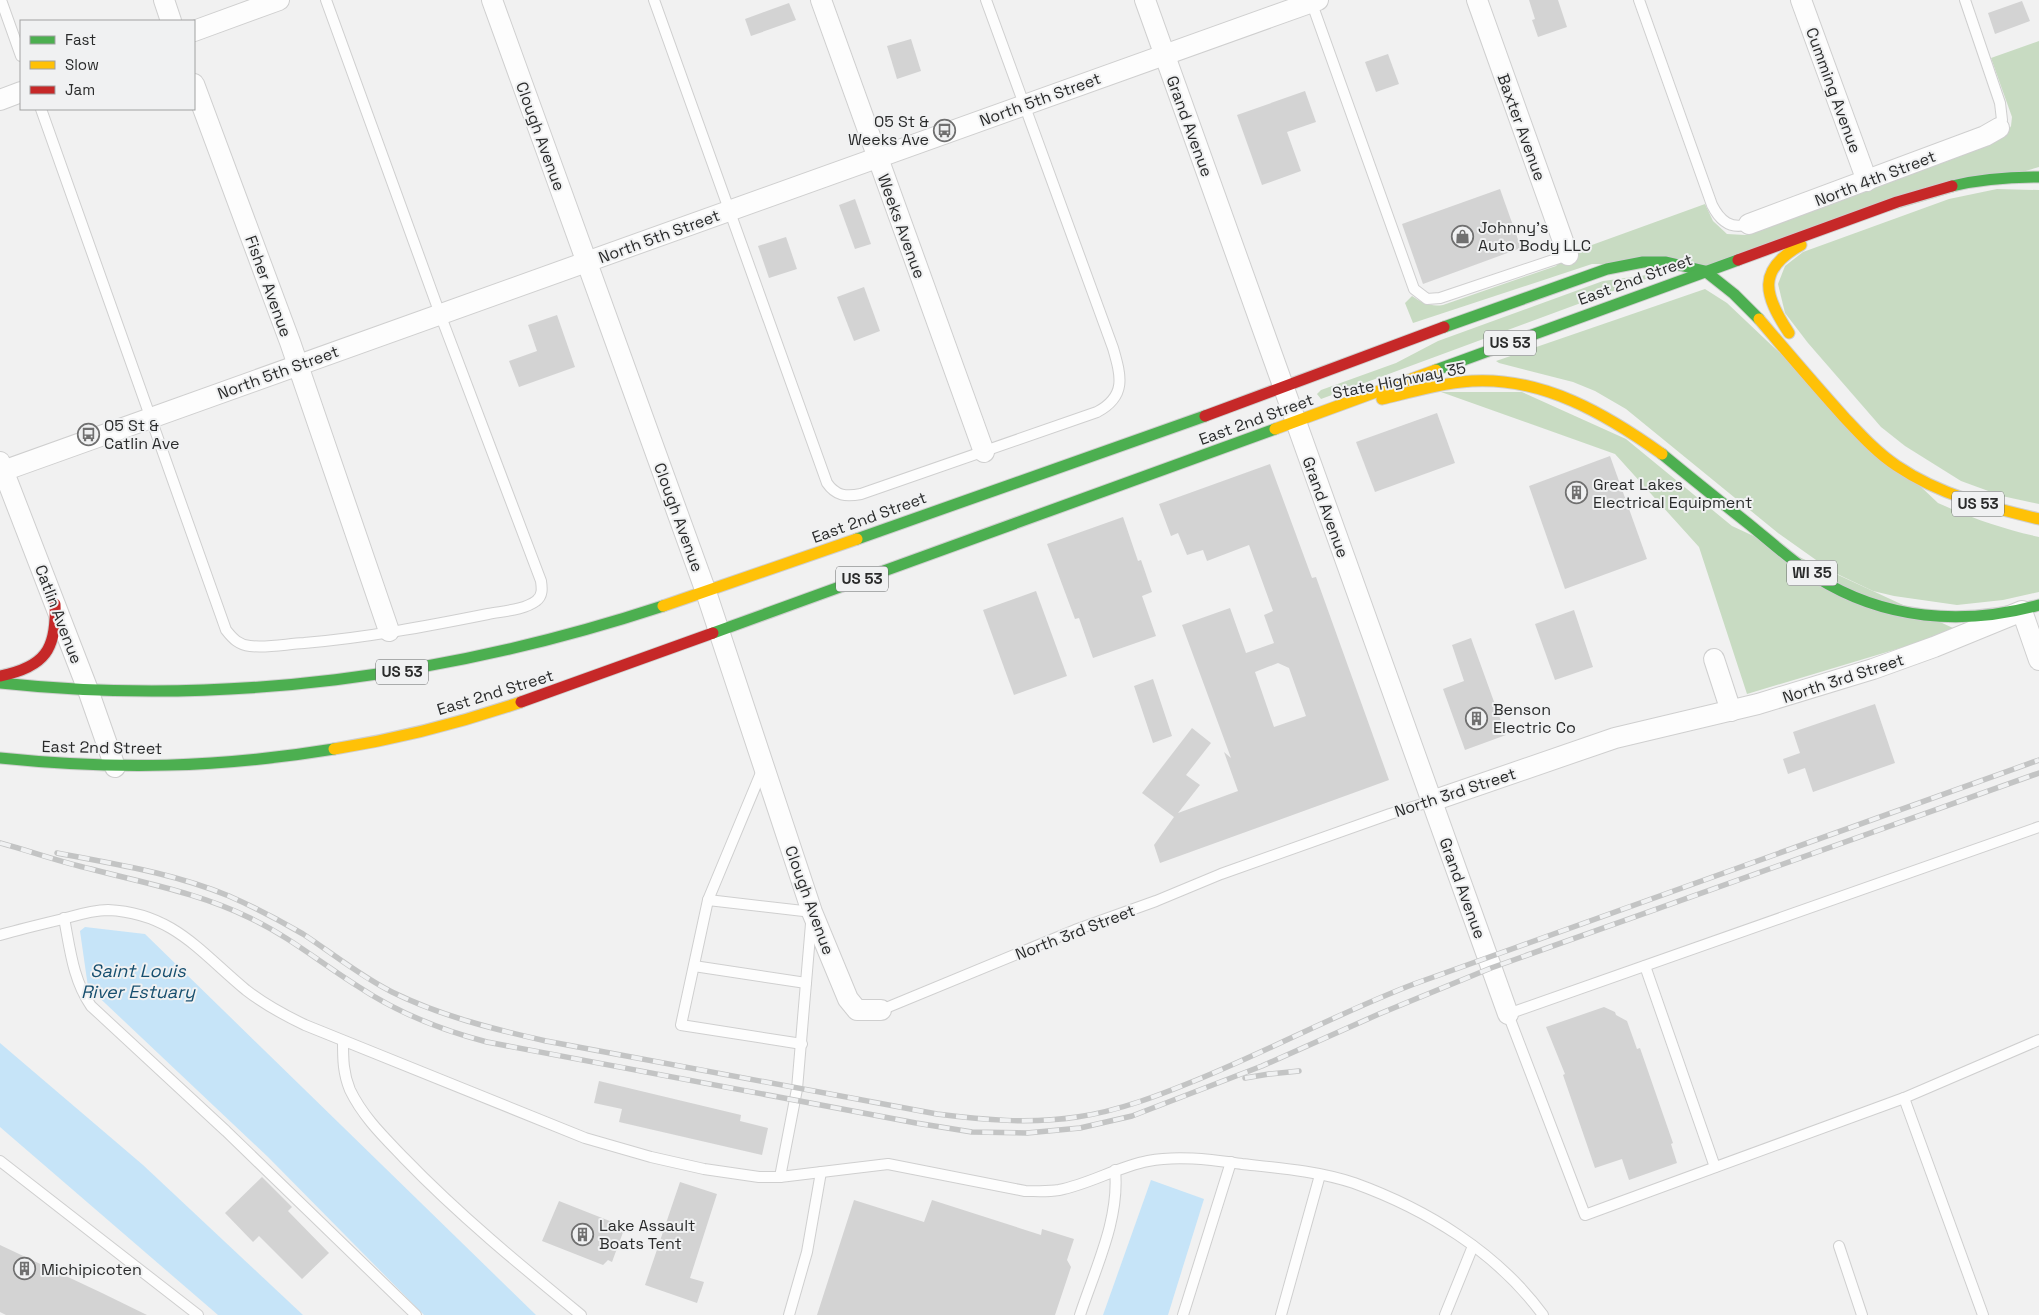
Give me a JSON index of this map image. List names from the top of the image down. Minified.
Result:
{"streets":{"main road":["East 2nd Street","US 53","State Highway 35","WI 35"],"street":["Cumming Avenue","North 5th Street","Grand Avenue","Baxter Avenue","Clough Avenue","North 4th Street","Weeks Avenue","Fisher Avenue","Catlin Avenue","North 3rd Street"]},"crossings":[["Cumming Avenue","North 4th Street"],["North 5th Street","Grand Avenue"],["North 5th Street","Clough Avenue"],["North 5th Street","Weeks Avenue"],["North 5th Street","Fisher Avenue"],["North 5th Street","Catlin Avenue"],["Grand Avenue","East 2nd Street"],["Grand Avenue","North 3rd Street"],["Clough Avenue","East 2nd Street"],["Clough Avenue","North 3rd Street"],["East 2nd Street","US 53"],["East 2nd Street","State Highway 35"],["East 2nd Street","Catlin Avenue"],["State Highway 35","North 3rd Street"]],"water":["Saint Louis River Estuary"],"places":{"bus stop":["05 St & Weeks Ave","05 St & Catlin Ave"],"shop":["Johnny's Auto Body LLC"],"building":["Great Lakes Electrical Equipment","Benson Electric Co","Lake Assault Boats Tent","Michipicoten"]},"legend":["Fast","Slow","Jam"]}
